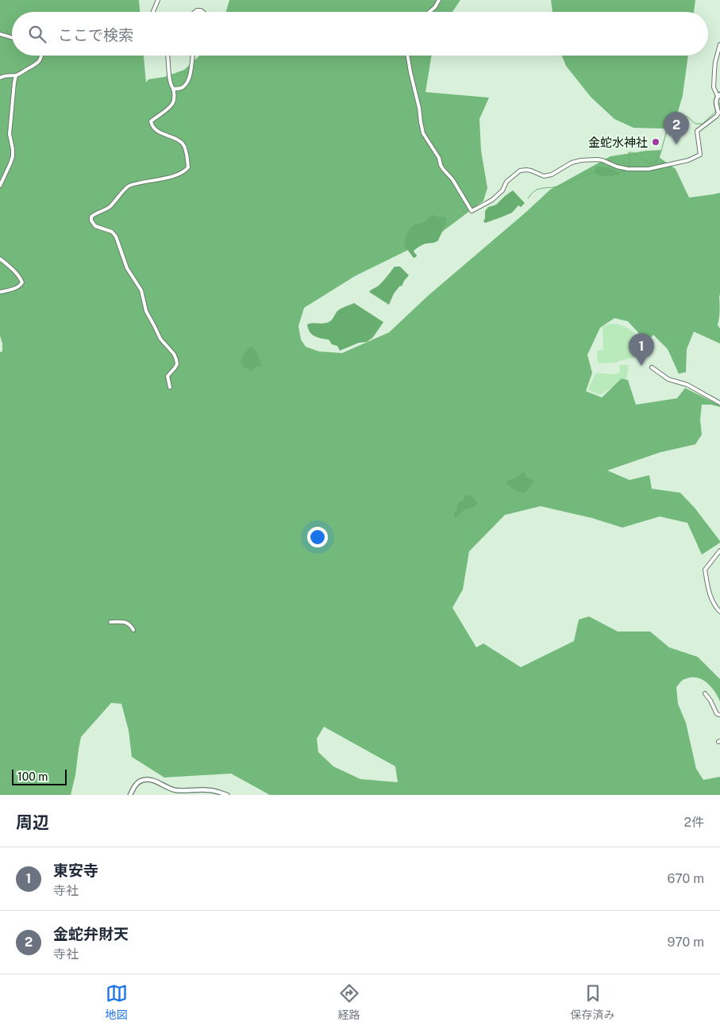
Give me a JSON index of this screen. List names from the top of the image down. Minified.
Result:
{"places":["金蛇水神社"],"scale_bar":"100 m","page":{"search":"ここで検索","pins":["2","1"],"scale":"100 m","heading":["周辺","2件"],"list":[{"mark":"1","name":"東安寺","note":"寺社","value":"670 m"},{"mark":"2","name":"金蛇弁財天","note":"寺社","value":"970 m"}],"nav":["地図","経路","保存済み"]}}
